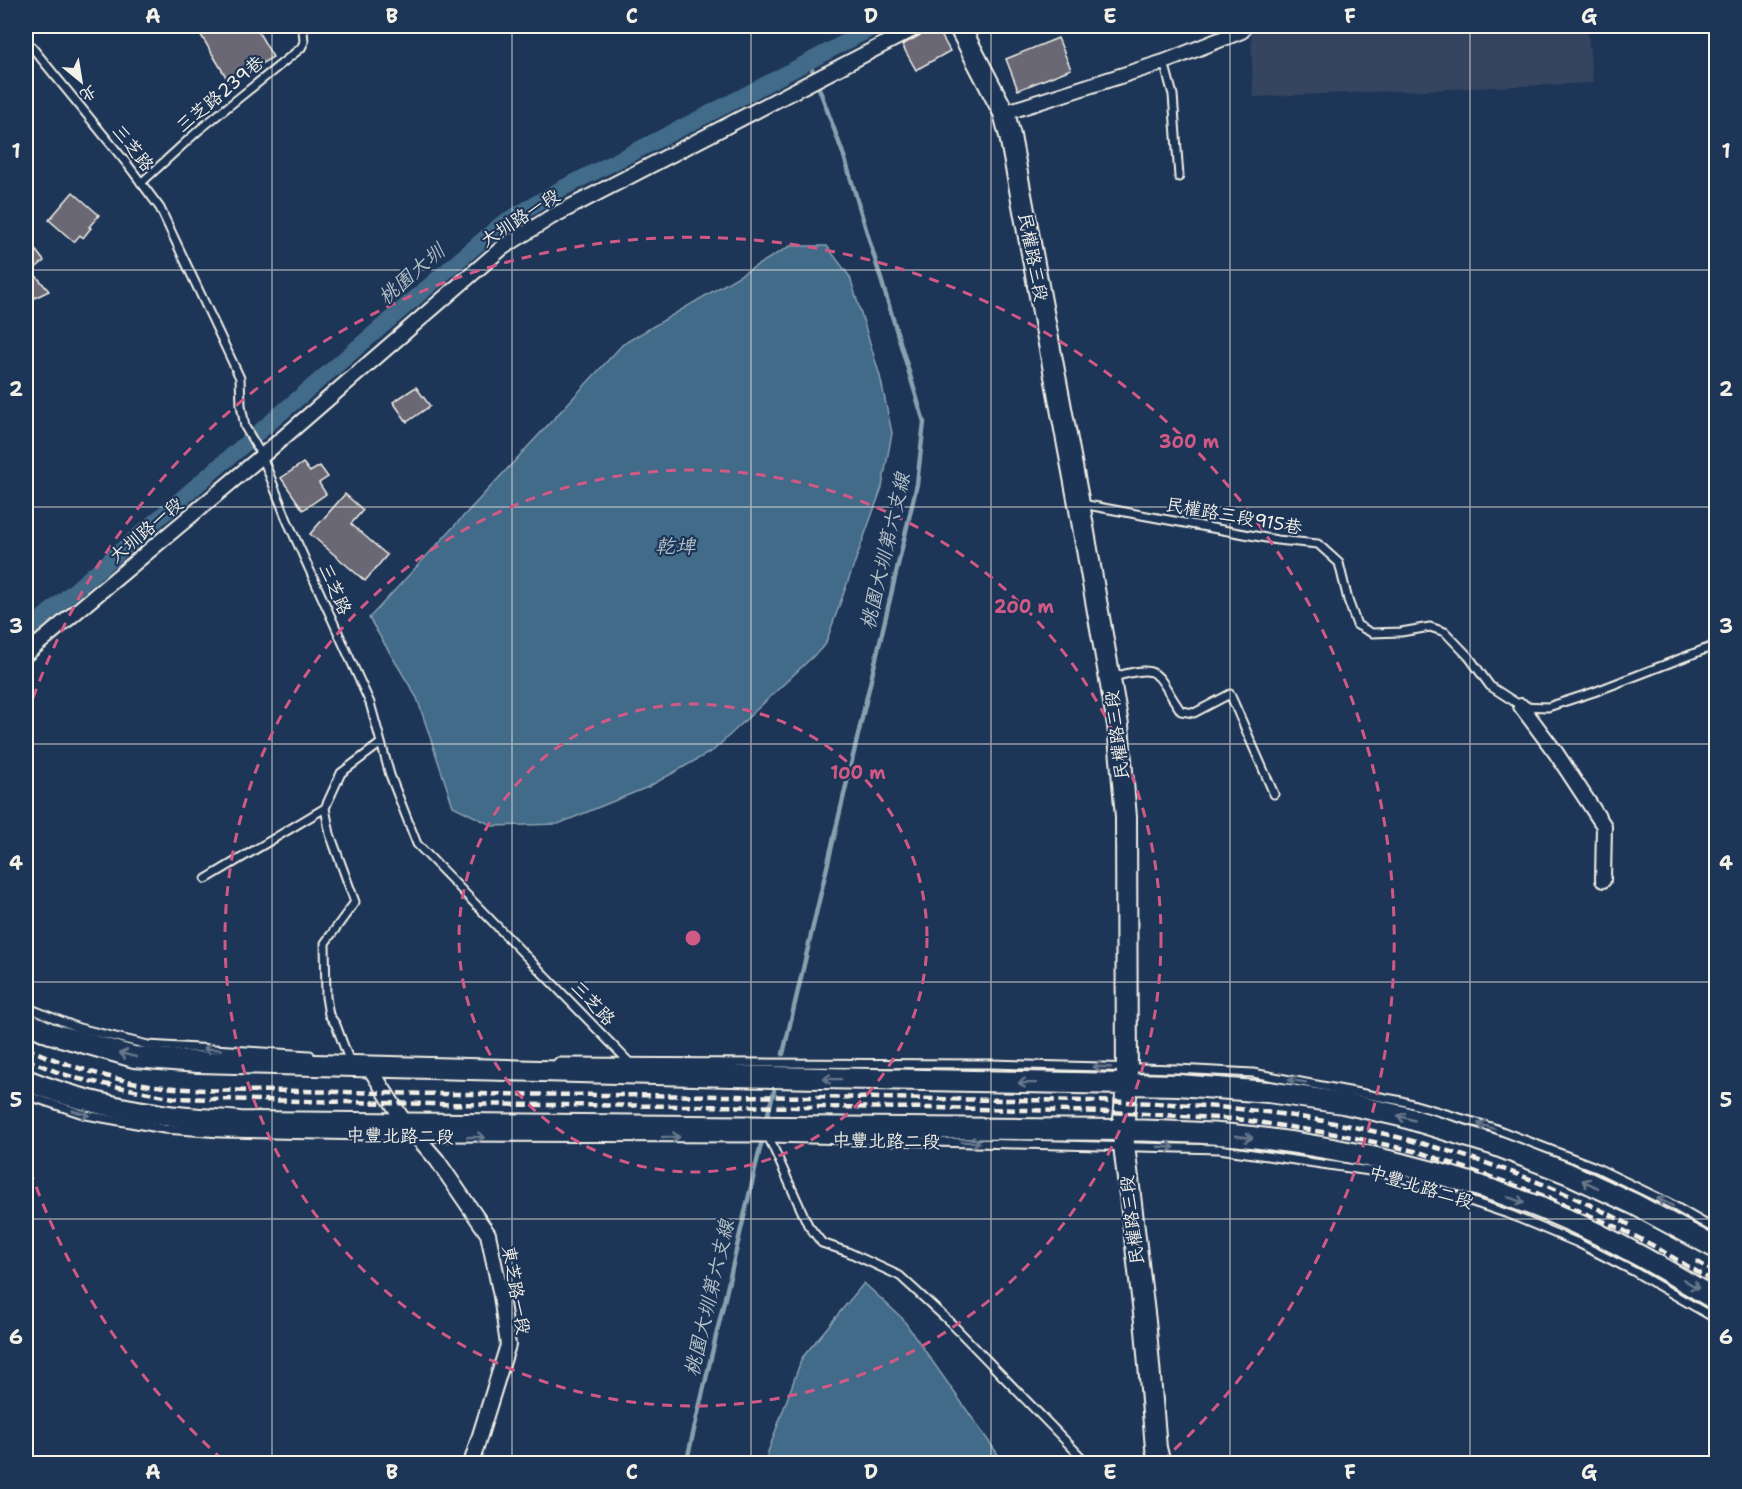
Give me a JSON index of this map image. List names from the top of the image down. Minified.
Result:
{"streets":{"main road":["民權路三段","中豐北路二段"],"street":["大圳路一段","東芝路一段"],"lane":["三芝路239巷","三芝路","民權路三段915巷"]},"crossings":[["三芝路239巷","三芝路"],["三芝路","大圳路一段"],["民權路三段","民權路三段915巷"],["民權路三段","中豐北路二段"],["中豐北路二段","東芝路一段"]],"water":["桃園大圳","乾埤","桃園大圳第六支線"],"north":"bottom right","grid":{"columns":["A","B","C","D","E","F","G"],"rows":["1","2","3","4","5","6"]},"rings":["300 m","200 m","100 m"]}
